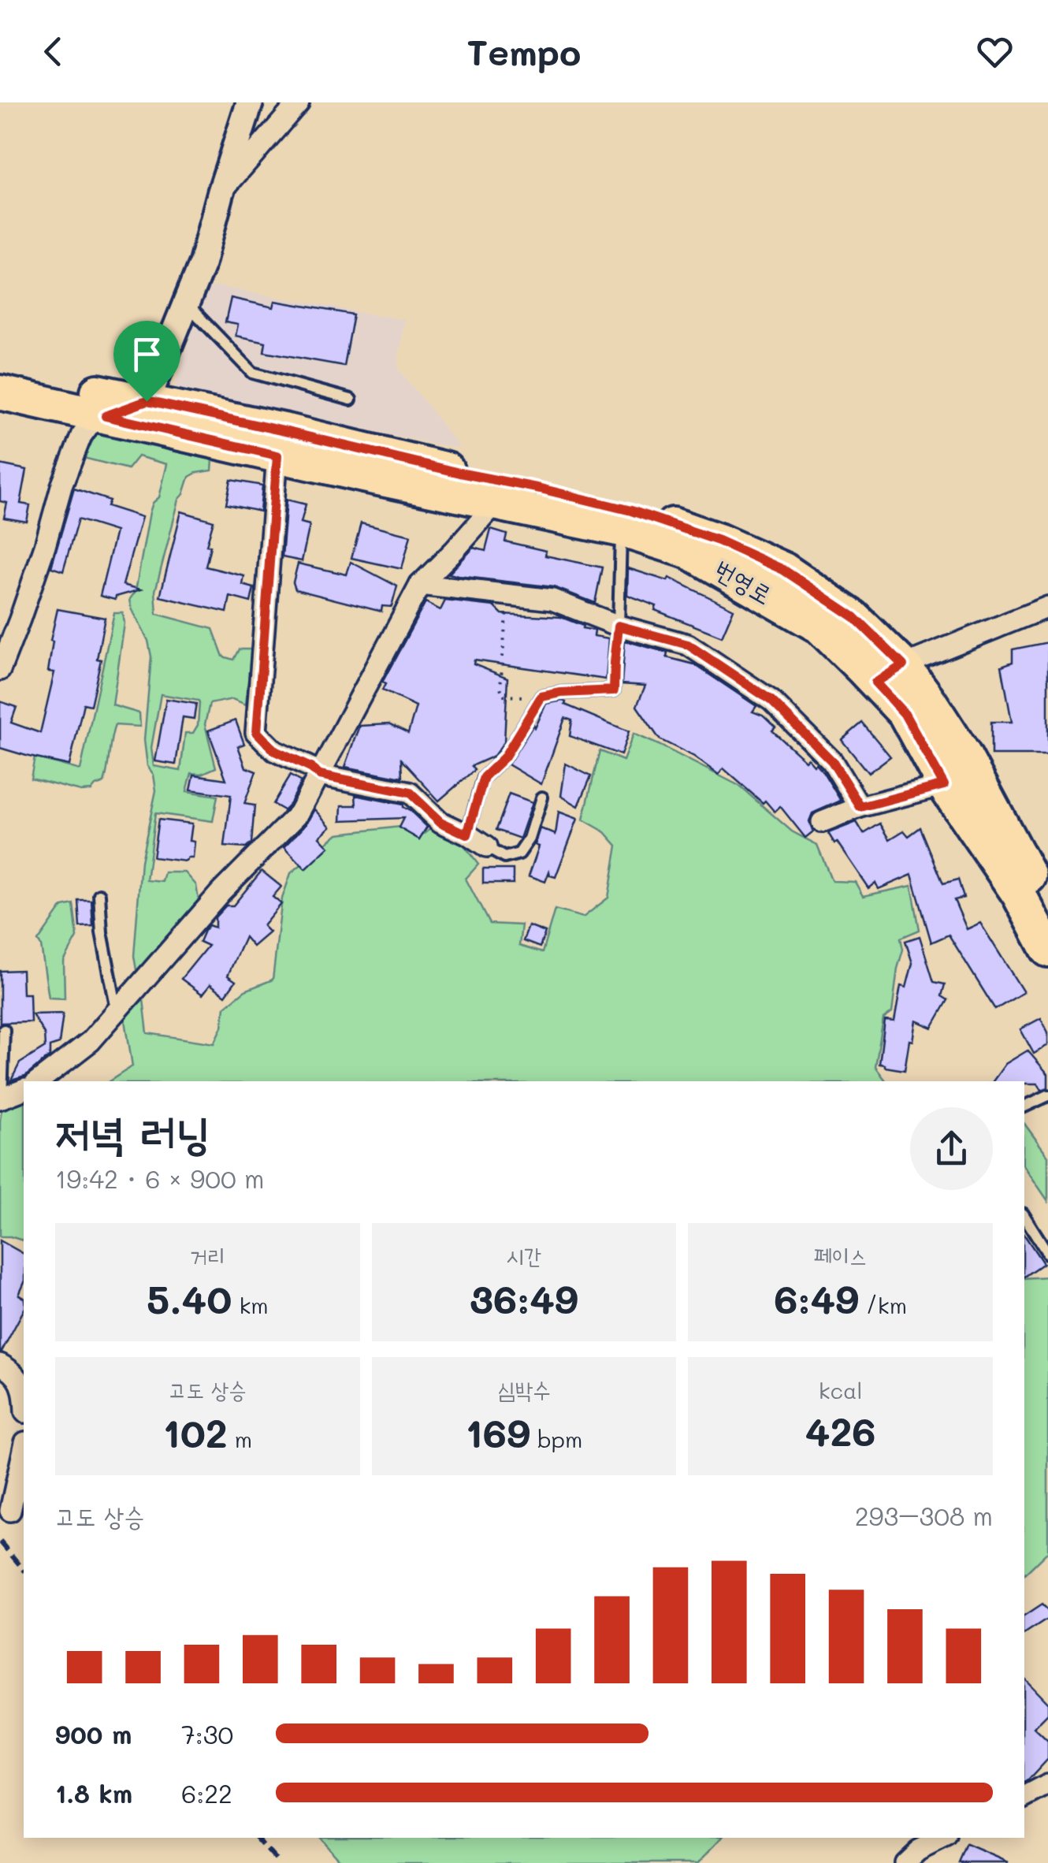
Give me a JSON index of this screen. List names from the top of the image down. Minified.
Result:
{"streets":{"main road":["번영로"]},"page":{"header":"Tempo","heading":["저녁 러닝","19:42 · 6 × 900 m"],"stats":[["거리","5.40 km"],["시간","36:49"],["페이스","6:49 /km"],["고도 상승","102 m"],["심박수","169 bpm"],["kcal","426"]],"chart":["고도 상승","293–308 m"],"list":[{"name":"900 m","note":"7:30"},{"name":"1.8 km","note":"6:22"}]}}
